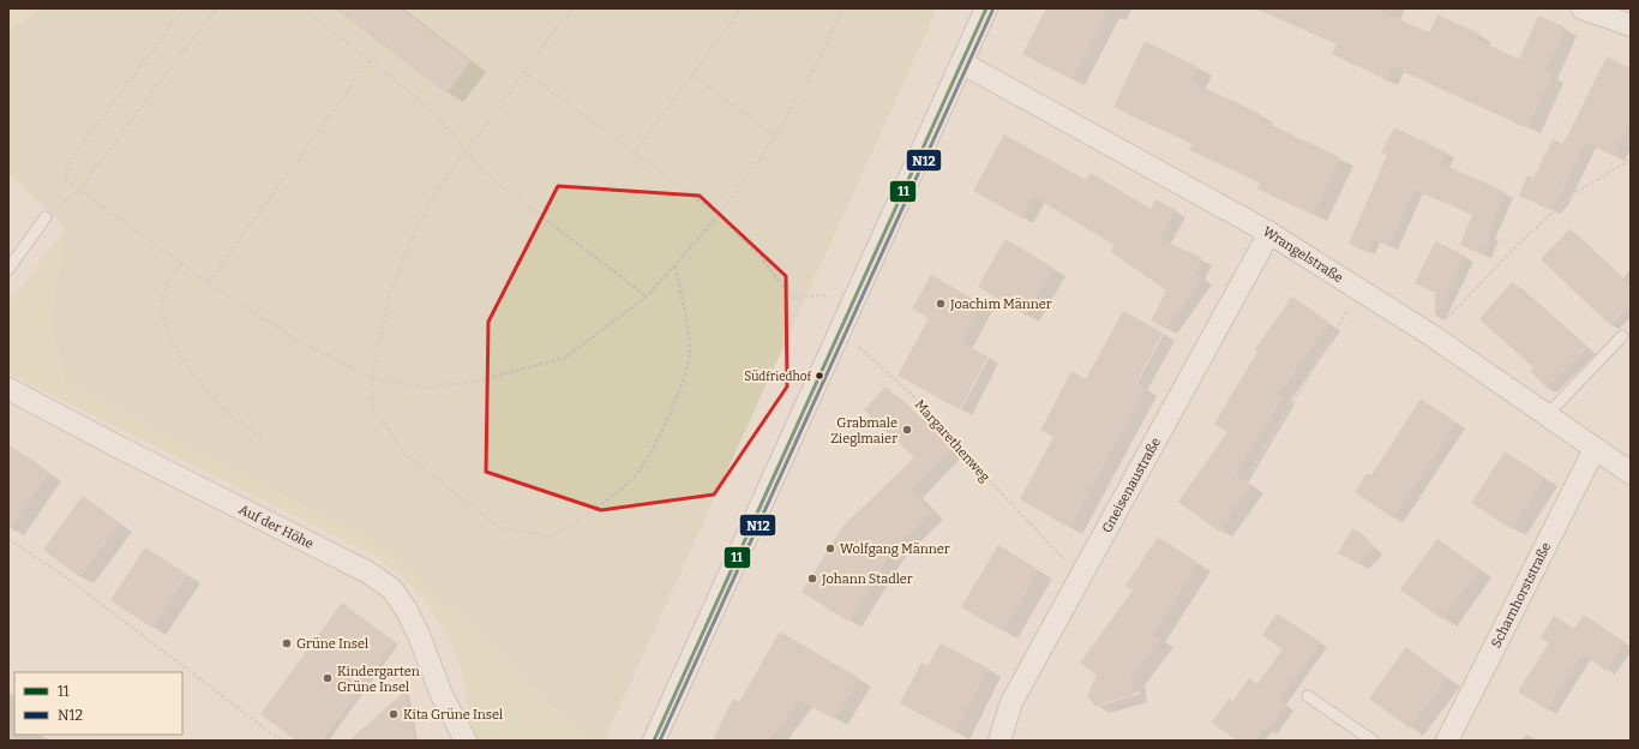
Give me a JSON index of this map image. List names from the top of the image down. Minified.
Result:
{"streets":{"street":["Wrangelstraße","Gneisenaustraße","Auf der Höhe","Scharnhorststraße"],"path":["Margarethenweg"]},"crossings":[["Wrangelstraße","Gneisenaustraße"],["Wrangelstraße","Scharnhorststraße"],["Margarethenweg","Gneisenaustraße"]],"places":["Joachim Männer","Südfriedhof","Grabmale Zieglmaier","Wolfgang Männer","Johann Stadler","Grüne Insel","Kindergarten Grüne Insel","Kita Grüne Insel"],"lines":["transit line 11","transit line N12"],"legend":["11","N12"]}
